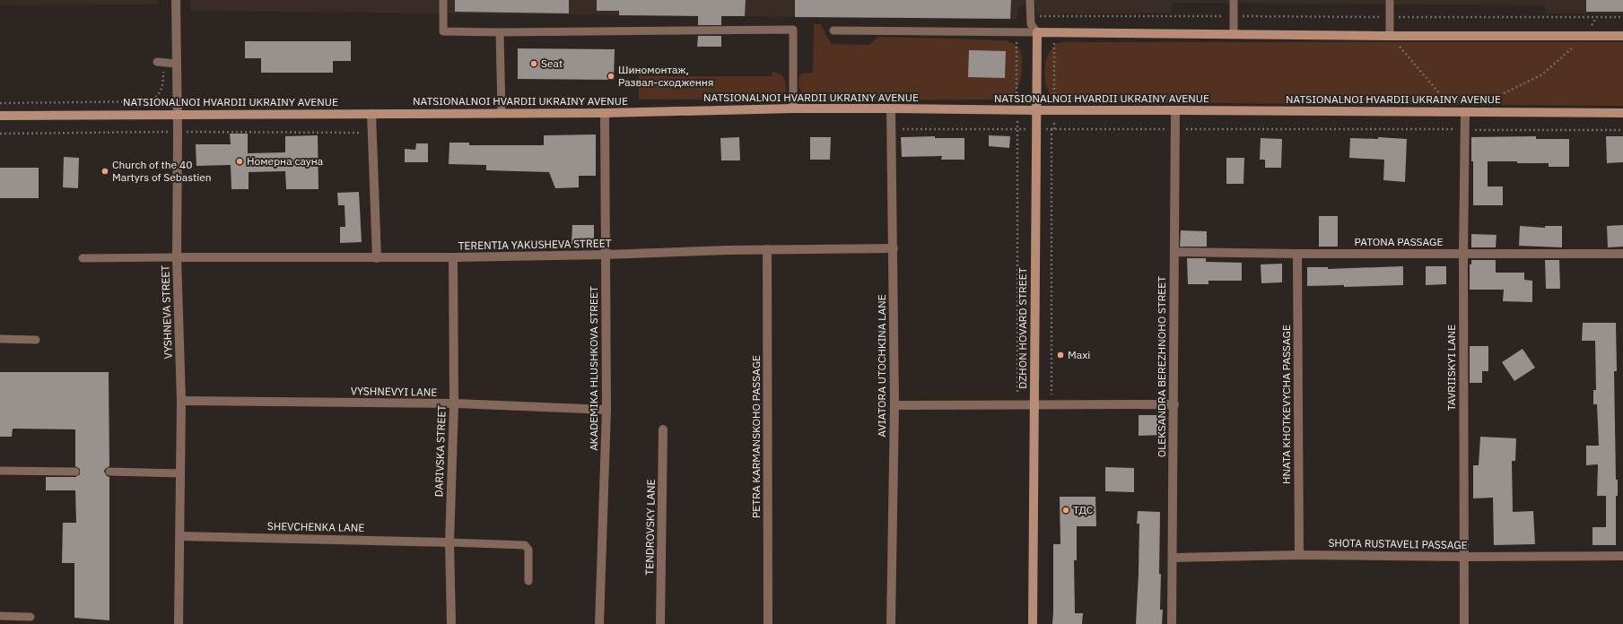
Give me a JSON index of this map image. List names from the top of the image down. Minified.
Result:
{"streets":{"street":["NATSIONALNOI HVARDII UKRAINY AVENUE","PATONA PASSAGE","TERENTIA YAKUSHEVA STREET","VYSHNEVA STREET","DZHON HOVARD STREET","AVIATORA UTOCHKINA LANE","OLEKSANDRA BEREZHNOHO STREET","TAVRIISKYI LANE","AKADEMIKA HLUSHKOVA STREET","VYSHNEVYI LANE","HNATA KHOTKEVYCHA PASSAGE","PETRA KARMANSKOHO PASSAGE","DARIVSKA STREET","SHEVCHENKA LANE","TENDROVSKY LANE","SHOTA RUSTAVELI PASSAGE"]},"crossings":[["NATSIONALNOI HVARDII UKRAINY AVENUE","VYSHNEVA STREET"],["NATSIONALNOI HVARDII UKRAINY AVENUE","DZHON HOVARD STREET"],["NATSIONALNOI HVARDII UKRAINY AVENUE","AVIATORA UTOCHKINA LANE"],["NATSIONALNOI HVARDII UKRAINY AVENUE","OLEKSANDRA BEREZHNOHO STREET"],["NATSIONALNOI HVARDII UKRAINY AVENUE","TAVRIISKYI LANE"],["NATSIONALNOI HVARDII UKRAINY AVENUE","AKADEMIKA HLUSHKOVA STREET"],["PATONA PASSAGE","OLEKSANDRA BEREZHNOHO STREET"],["PATONA PASSAGE","TAVRIISKYI LANE"],["PATONA PASSAGE","HNATA KHOTKEVYCHA PASSAGE"],["TERENTIA YAKUSHEVA STREET","VYSHNEVA STREET"],["TERENTIA YAKUSHEVA STREET","AVIATORA UTOCHKINA LANE"],["TERENTIA YAKUSHEVA STREET","AKADEMIKA HLUSHKOVA STREET"],["TERENTIA YAKUSHEVA STREET","PETRA KARMANSKOHO PASSAGE"],["TERENTIA YAKUSHEVA STREET","DARIVSKA STREET"],["VYSHNEVA STREET","VYSHNEVYI LANE"],["VYSHNEVA STREET","SHEVCHENKA LANE"],["OLEKSANDRA BEREZHNOHO STREET","SHOTA RUSTAVELI PASSAGE"],["TAVRIISKYI LANE","SHOTA RUSTAVELI PASSAGE"],["AKADEMIKA HLUSHKOVA STREET","VYSHNEVYI LANE"],["VYSHNEVYI LANE","DARIVSKA STREET"],["HNATA KHOTKEVYCHA PASSAGE","SHOTA RUSTAVELI PASSAGE"],["DARIVSKA STREET","SHEVCHENKA LANE"]],"places":["Seat","Шиномонтаж, Развал-сходження","Номерна сауна","Church of the 40 Martyrs of Sebastien","Maxi","ТДС"]}
